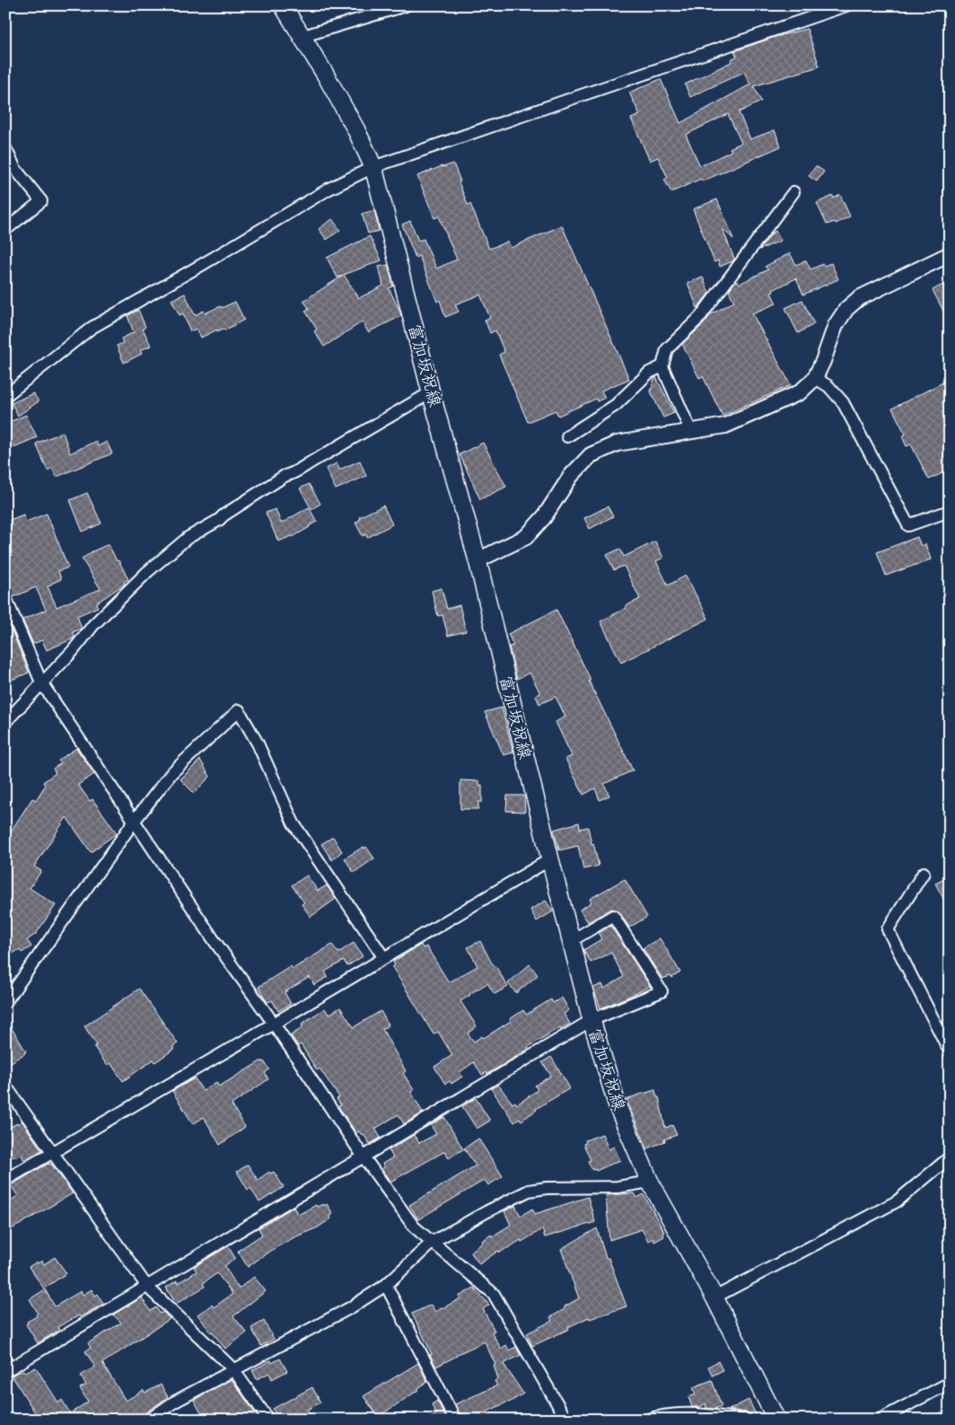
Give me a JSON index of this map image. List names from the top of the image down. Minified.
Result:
{"streets":{"main road":["富加坂祝線"]}}
